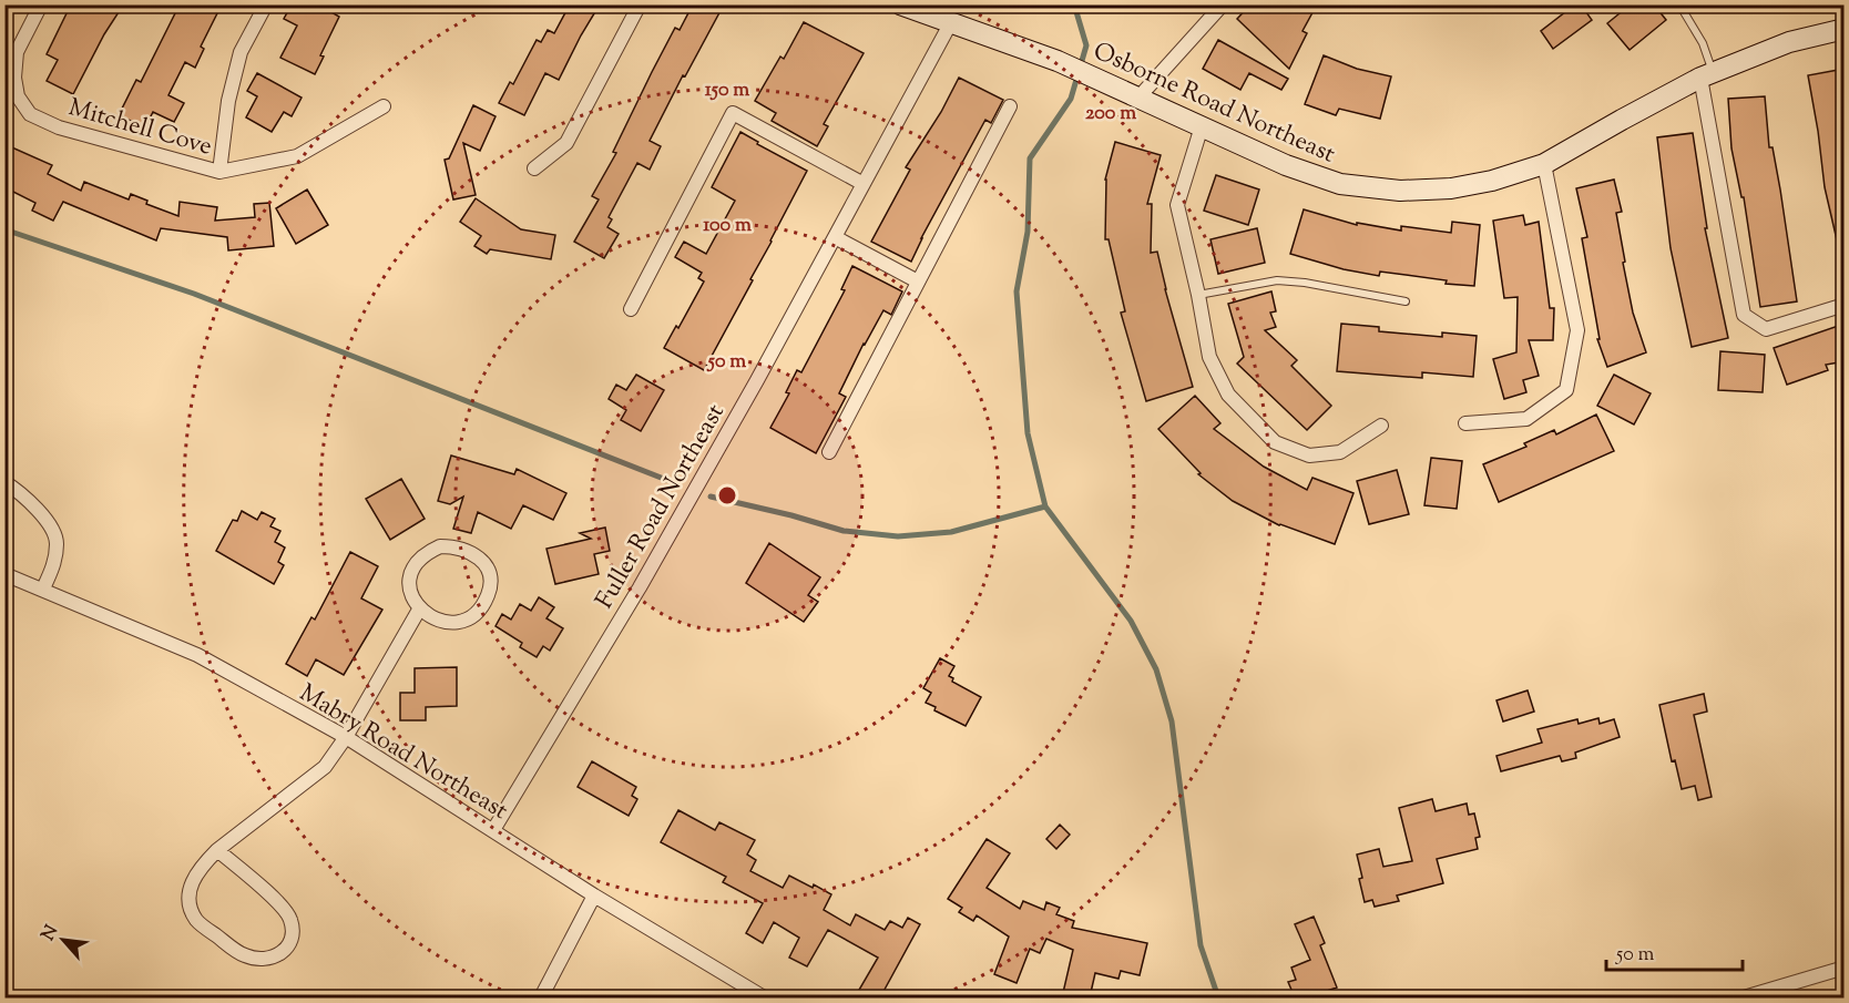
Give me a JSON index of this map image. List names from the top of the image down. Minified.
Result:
{"streets":{"street":["Osborne Road Northeast","Mitchell Cove","Fuller Road Northeast","Mabry Road Northeast"]},"crossings":[["Osborne Road Northeast","Fuller Road Northeast"],["Fuller Road Northeast","Mabry Road Northeast"]],"scale_bar":"50 m","north":"top left","rings":["150 m","200 m","100 m","50 m"]}
